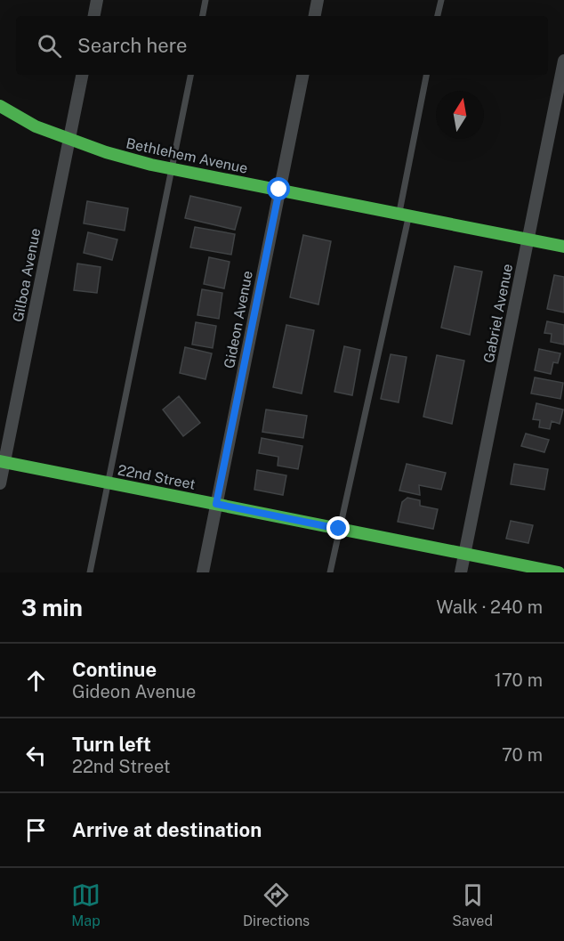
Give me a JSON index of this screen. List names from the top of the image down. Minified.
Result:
{"streets":{"main road":["Bethlehem Avenue","22nd Street"],"street":["Gilboa Avenue","Gabriel Avenue","Gideon Avenue"]},"crossings":[["Bethlehem Avenue","Gilboa Avenue"],["Bethlehem Avenue","Gabriel Avenue"],["Bethlehem Avenue","Gideon Avenue"],["Gilboa Avenue","22nd Street"],["Gabriel Avenue","22nd Street"],["Gideon Avenue","22nd Street"]],"north":"top","page":{"search":"Search here","heading":["3 min","Walk · 240 m"],"list":[["Continue","Gideon Avenue","170 m"],["Turn left","22nd Street","70 m"],"Arrive at destination"],"nav":["Map","Directions","Saved"]}}
